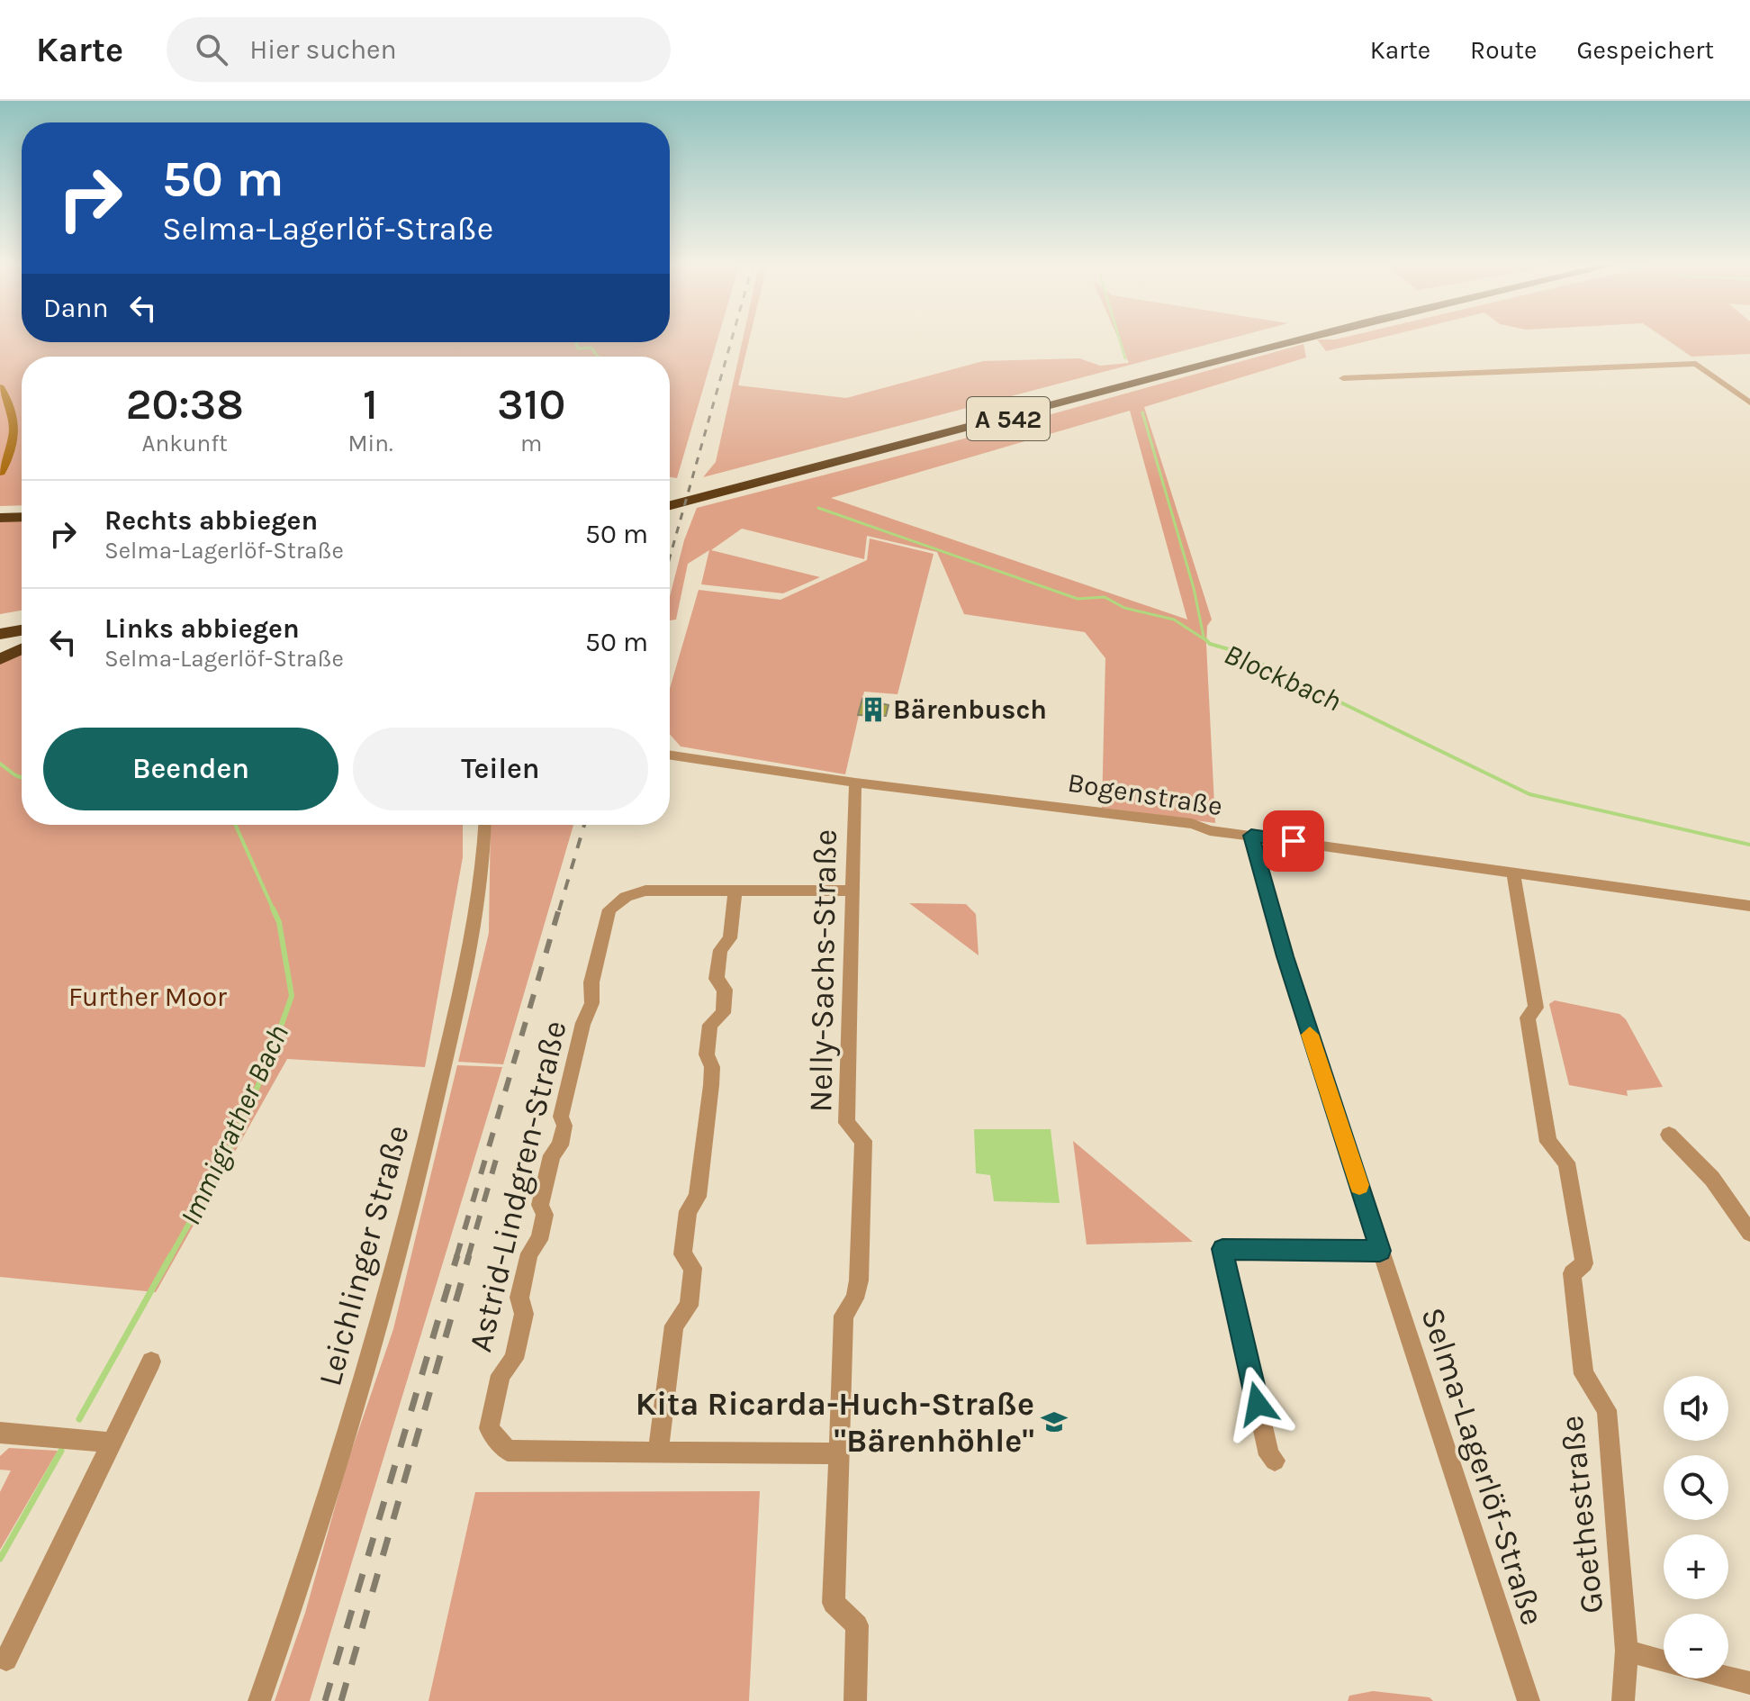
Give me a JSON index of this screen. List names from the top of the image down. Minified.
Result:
{"streets":{"highway":["A 542"],"street":["Bogenstraße","Nelly-Sachs-Straße","Astrid-Lindgren-Straße","Leichlinger Straße","Selma-Lagerlöf-Straße","Goethestraße"]},"crossings":[["Bogenstraße","Nelly-Sachs-Straße"],["Bogenstraße","Selma-Lagerlöf-Straße"],["Bogenstraße","Goethestraße"],["Nelly-Sachs-Straße","Astrid-Lindgren-Straße"]],"water":["Blockbach","Immigrather Bach"],"parks":["Further Moor"],"places":{"building":["Bärenbusch"],"school or university":["Kita Ricarda-Huch-Straße \"Bärenhöhle\""]},"page":{"header":"Karte","search":"Hier suchen","nav":["Karte","Route","Gespeichert"],"turn":["50 m","Selma-Lagerlöf-Straße"],"then":"Dann","eta":["20:38","Ankunft","1","Min.","310","m"],"list":[{"name":"Rechts abbiegen","note":"Selma-Lagerlöf-Straße","value":"50 m"},{"name":"Links abbiegen","note":"Selma-Lagerlöf-Straße","value":"50 m"}],"buttons":["Beenden","Teilen"],"map_buttons":["+","−"]}}
